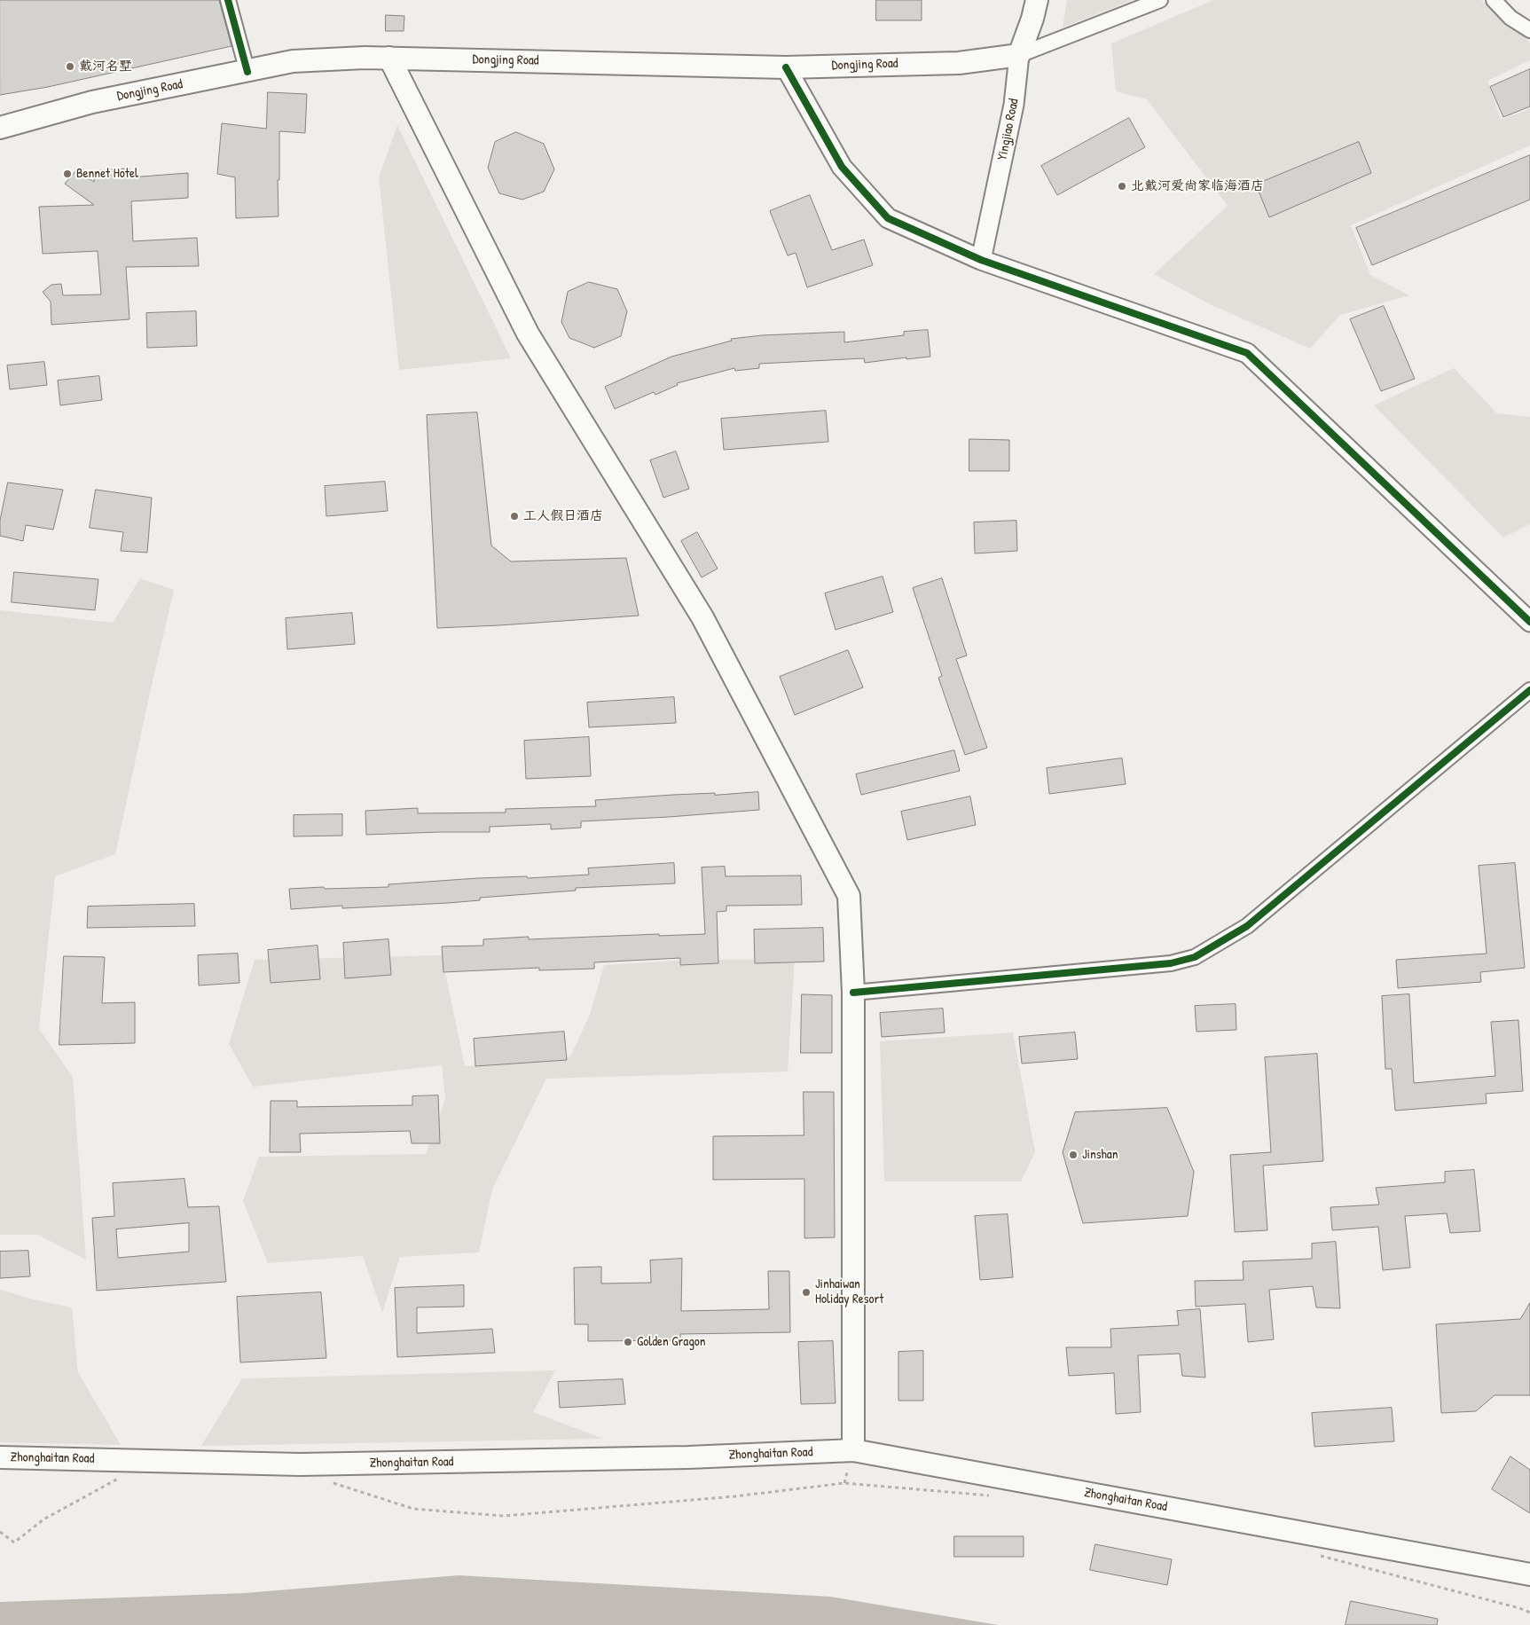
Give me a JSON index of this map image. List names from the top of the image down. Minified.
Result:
{"streets":{"main road":["Dongjing Road","Yingjiao Road","Zhonghaitan Road"]},"crossings":[["Dongjing Road","Yingjiao Road"]],"places":["戴河名墅","Bennet Hotel","北戴河爱尚家临海酒店","工人假日酒店","Jinshan","Jinhaiwan Holiday Resort","Golden Gragon"]}
